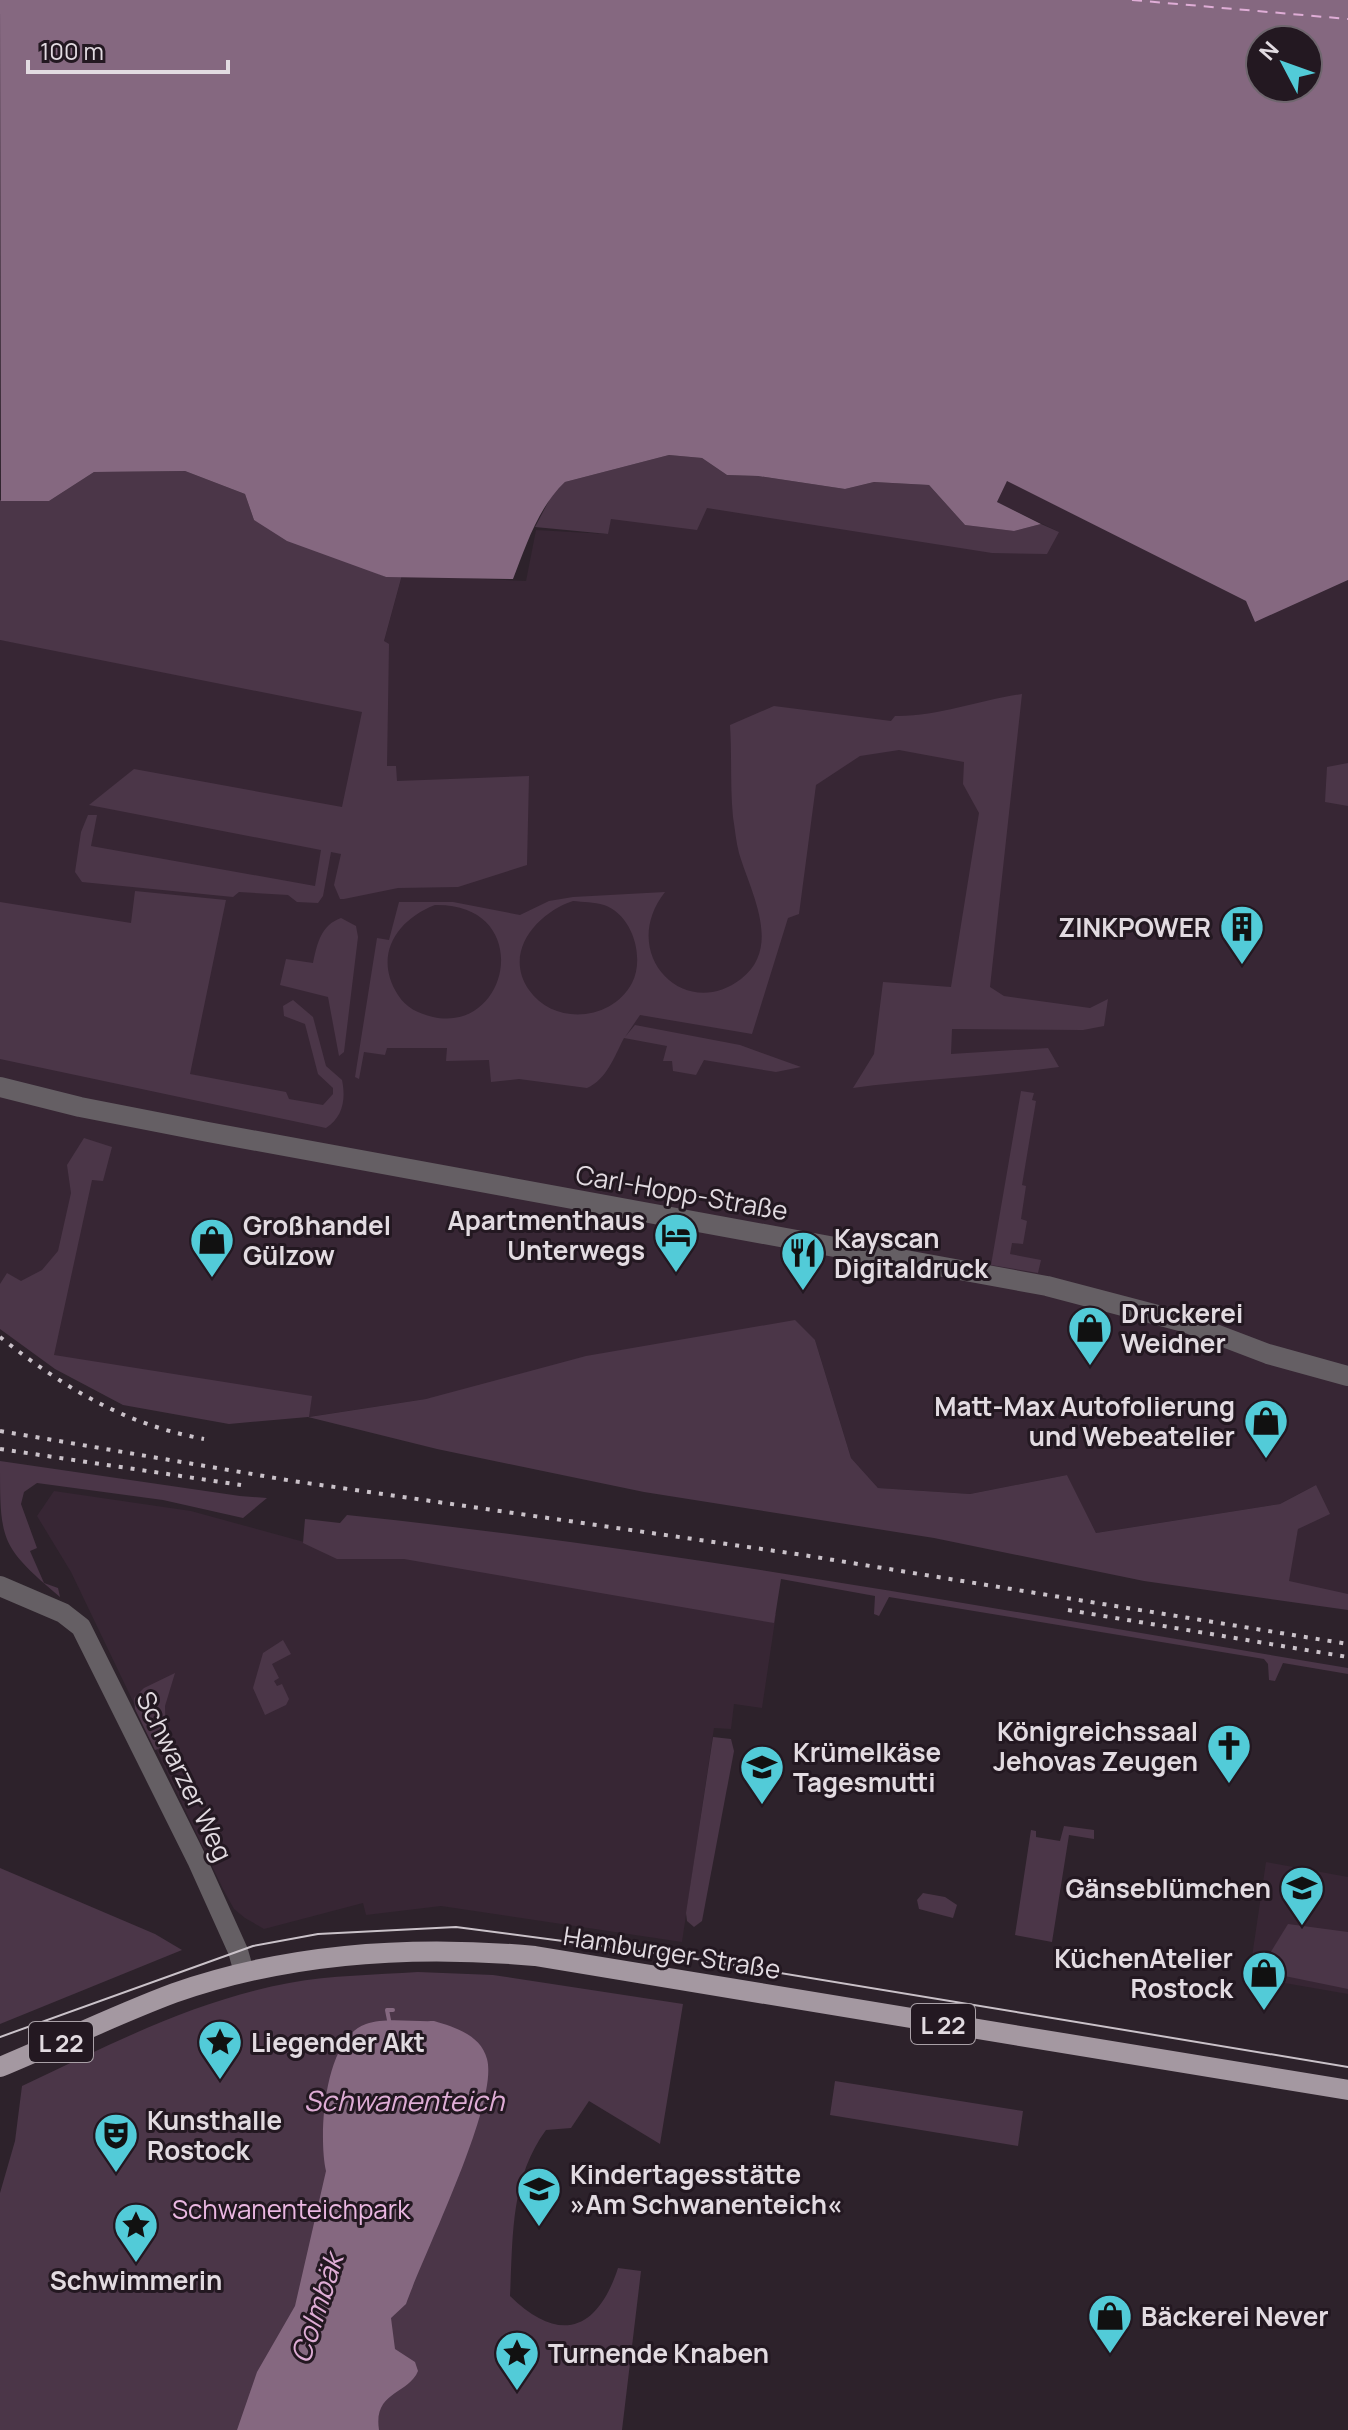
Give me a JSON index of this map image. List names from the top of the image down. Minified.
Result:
{"streets":{"main road":["Hamburger Straße","L 22"],"street":["Carl-Hopp-Straße","Schwarzer Weg"]},"crossings":[["Schwarzer Weg","Hamburger Straße"]],"water":["Schwanenteich","Colmbäk"],"parks":["Schwanenteichpark"],"places":{"building":["ZINKPOWER"],"hotel":["Apartmenthaus Unterwegs"],"shop":["Großhandel Gülzow","Druckerei Weidner","Matt-Max Autofolierung und Webeatelier","KüchenAtelier Rostock","Bäckerei Never"],"restaurant":["Kayscan Digitaldruck"],"church":["Königreichssaal Jehovas Zeugen"],"school or university":["Krümelkäse Tagesmutti","Gänseblümchen","Kindertagesstätte »Am Schwanenteich«"],"place":["Liegender Akt","Schwimmerin","Turnende Knaben"],"theatre":["Kunsthalle Rostock"]},"scale_bar":"100 m","north":"top left"}
